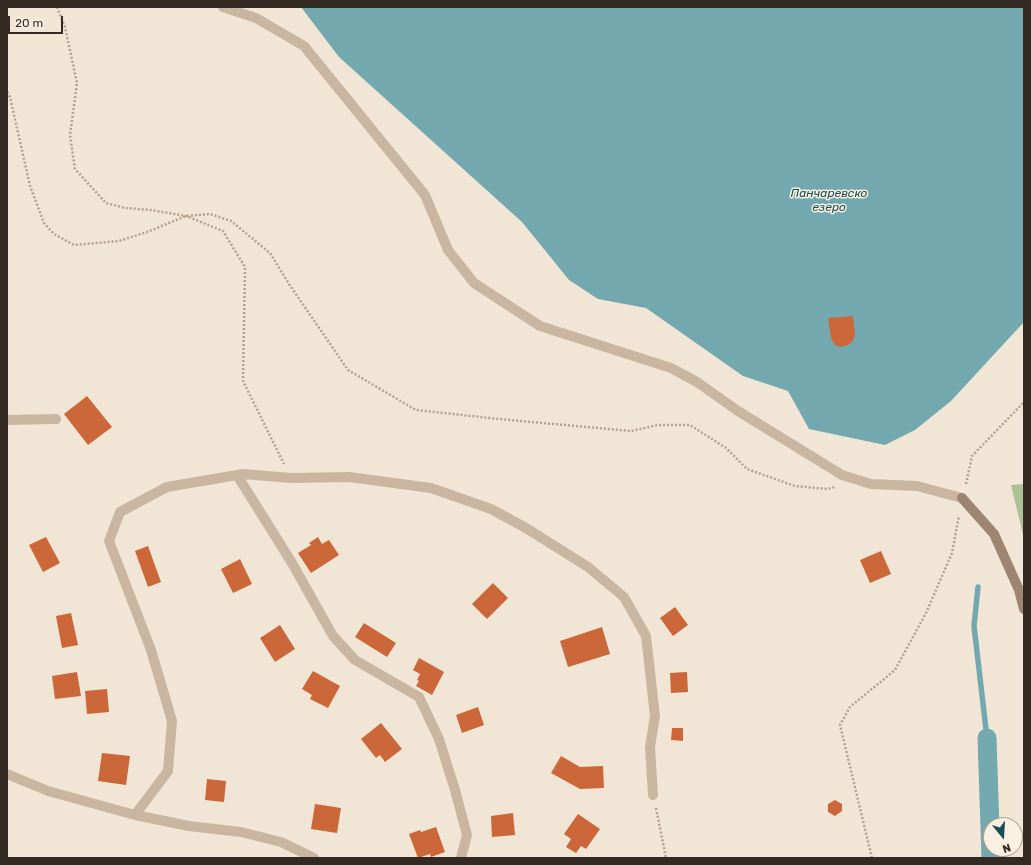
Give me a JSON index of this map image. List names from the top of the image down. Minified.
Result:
{"water":["Панчаревско езеро"],"scale_bar":"20 m","north":"bottom"}
